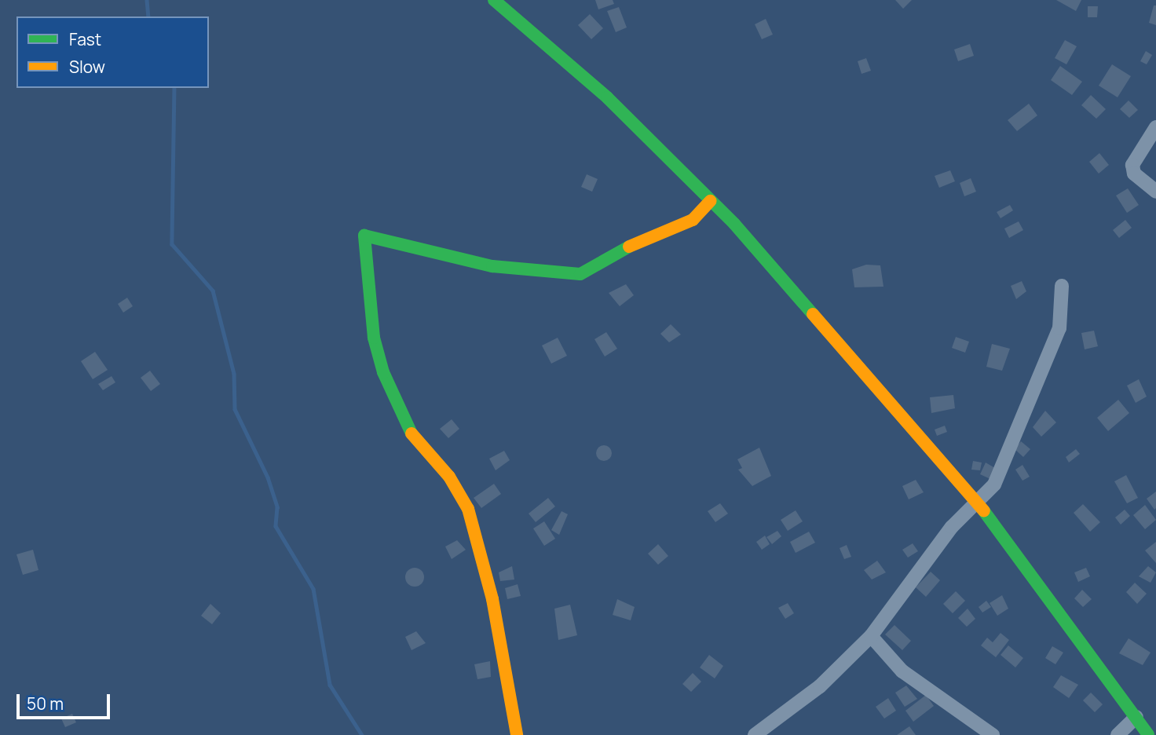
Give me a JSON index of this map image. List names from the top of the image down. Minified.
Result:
{"legend":["Fast","Slow"],"scale_bar":"50 m"}
